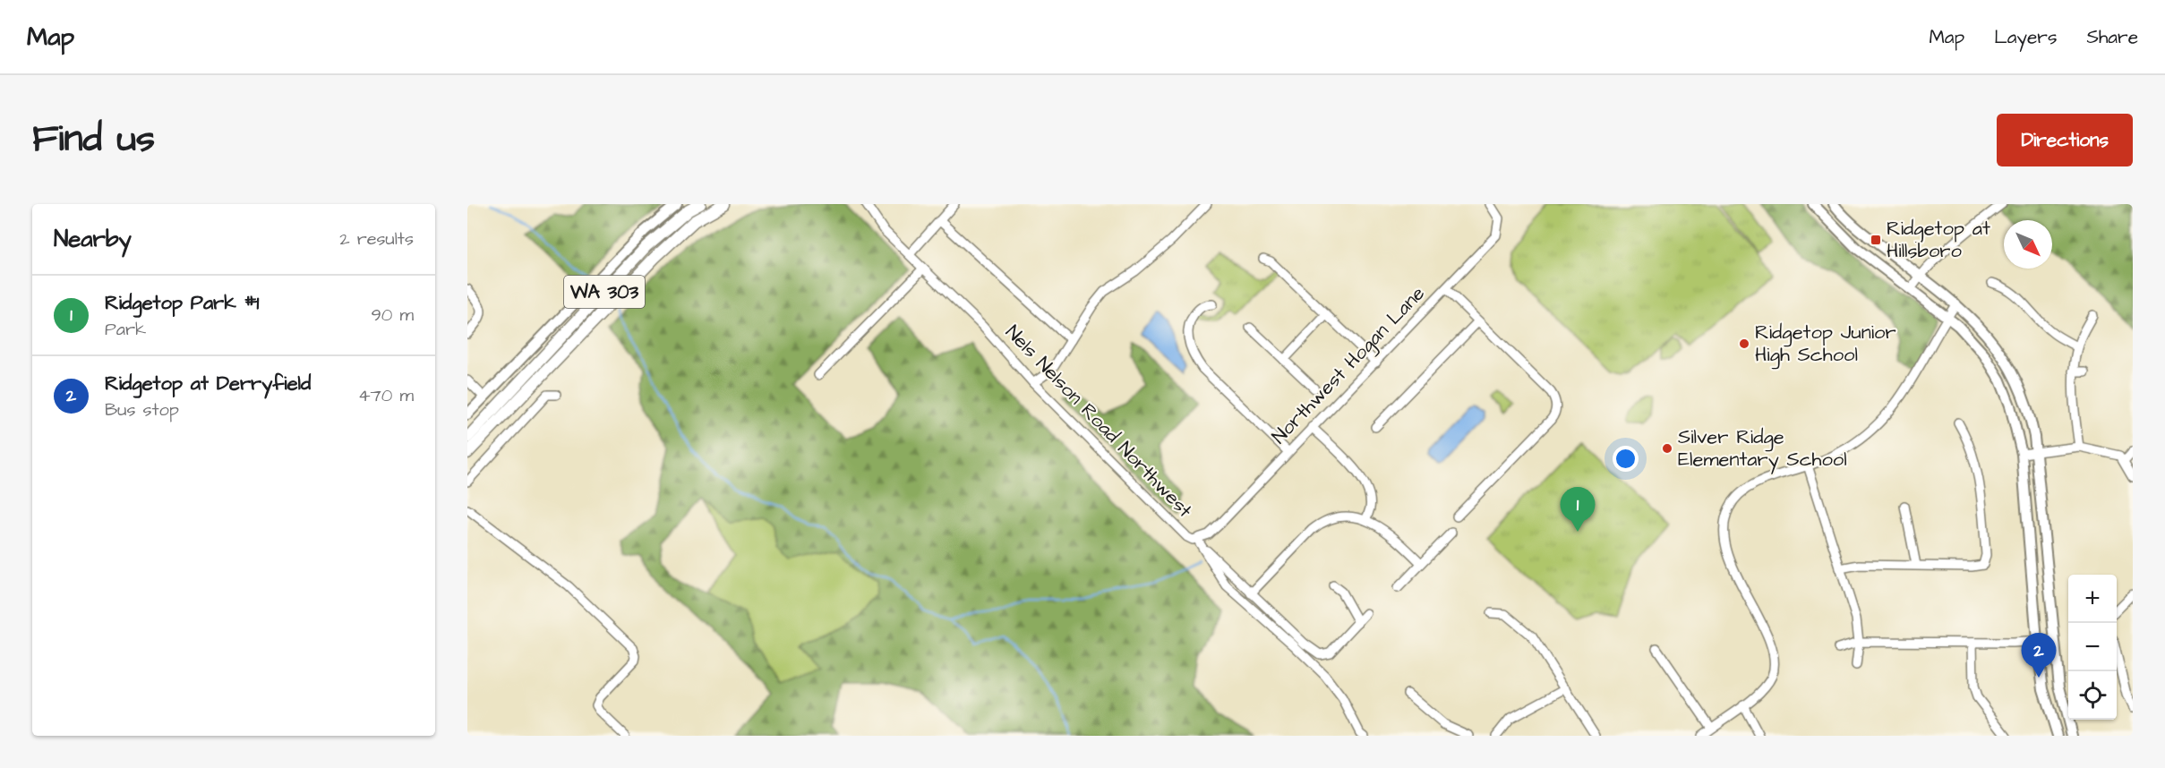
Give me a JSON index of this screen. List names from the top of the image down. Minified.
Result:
{"streets":{"highway":["WA 303"],"street":["Northwest Hogan Lane","Nels Nelson Road Northwest"]},"crossings":[["Northwest Hogan Lane","Nels Nelson Road Northwest"]],"places":{"transit":["Ridgetop at Hillsboro"],"other":["Ridgetop Junior High School","Silver Ridge Elementary School"]},"north":"bottom right","page":{"header":"Map","nav":["Map","Layers","Share"],"title":"Find us","buttons":"Directions","heading":["Nearby","2 results"],"list":[{"mark":"1","name":"Ridgetop Park #1","note":"Park","value":"90 m"},{"mark":"2","name":"Ridgetop at Derryfield","note":"Bus stop","value":"470 m"}],"pins":["1","2"],"map_buttons":["+","−"]}}
